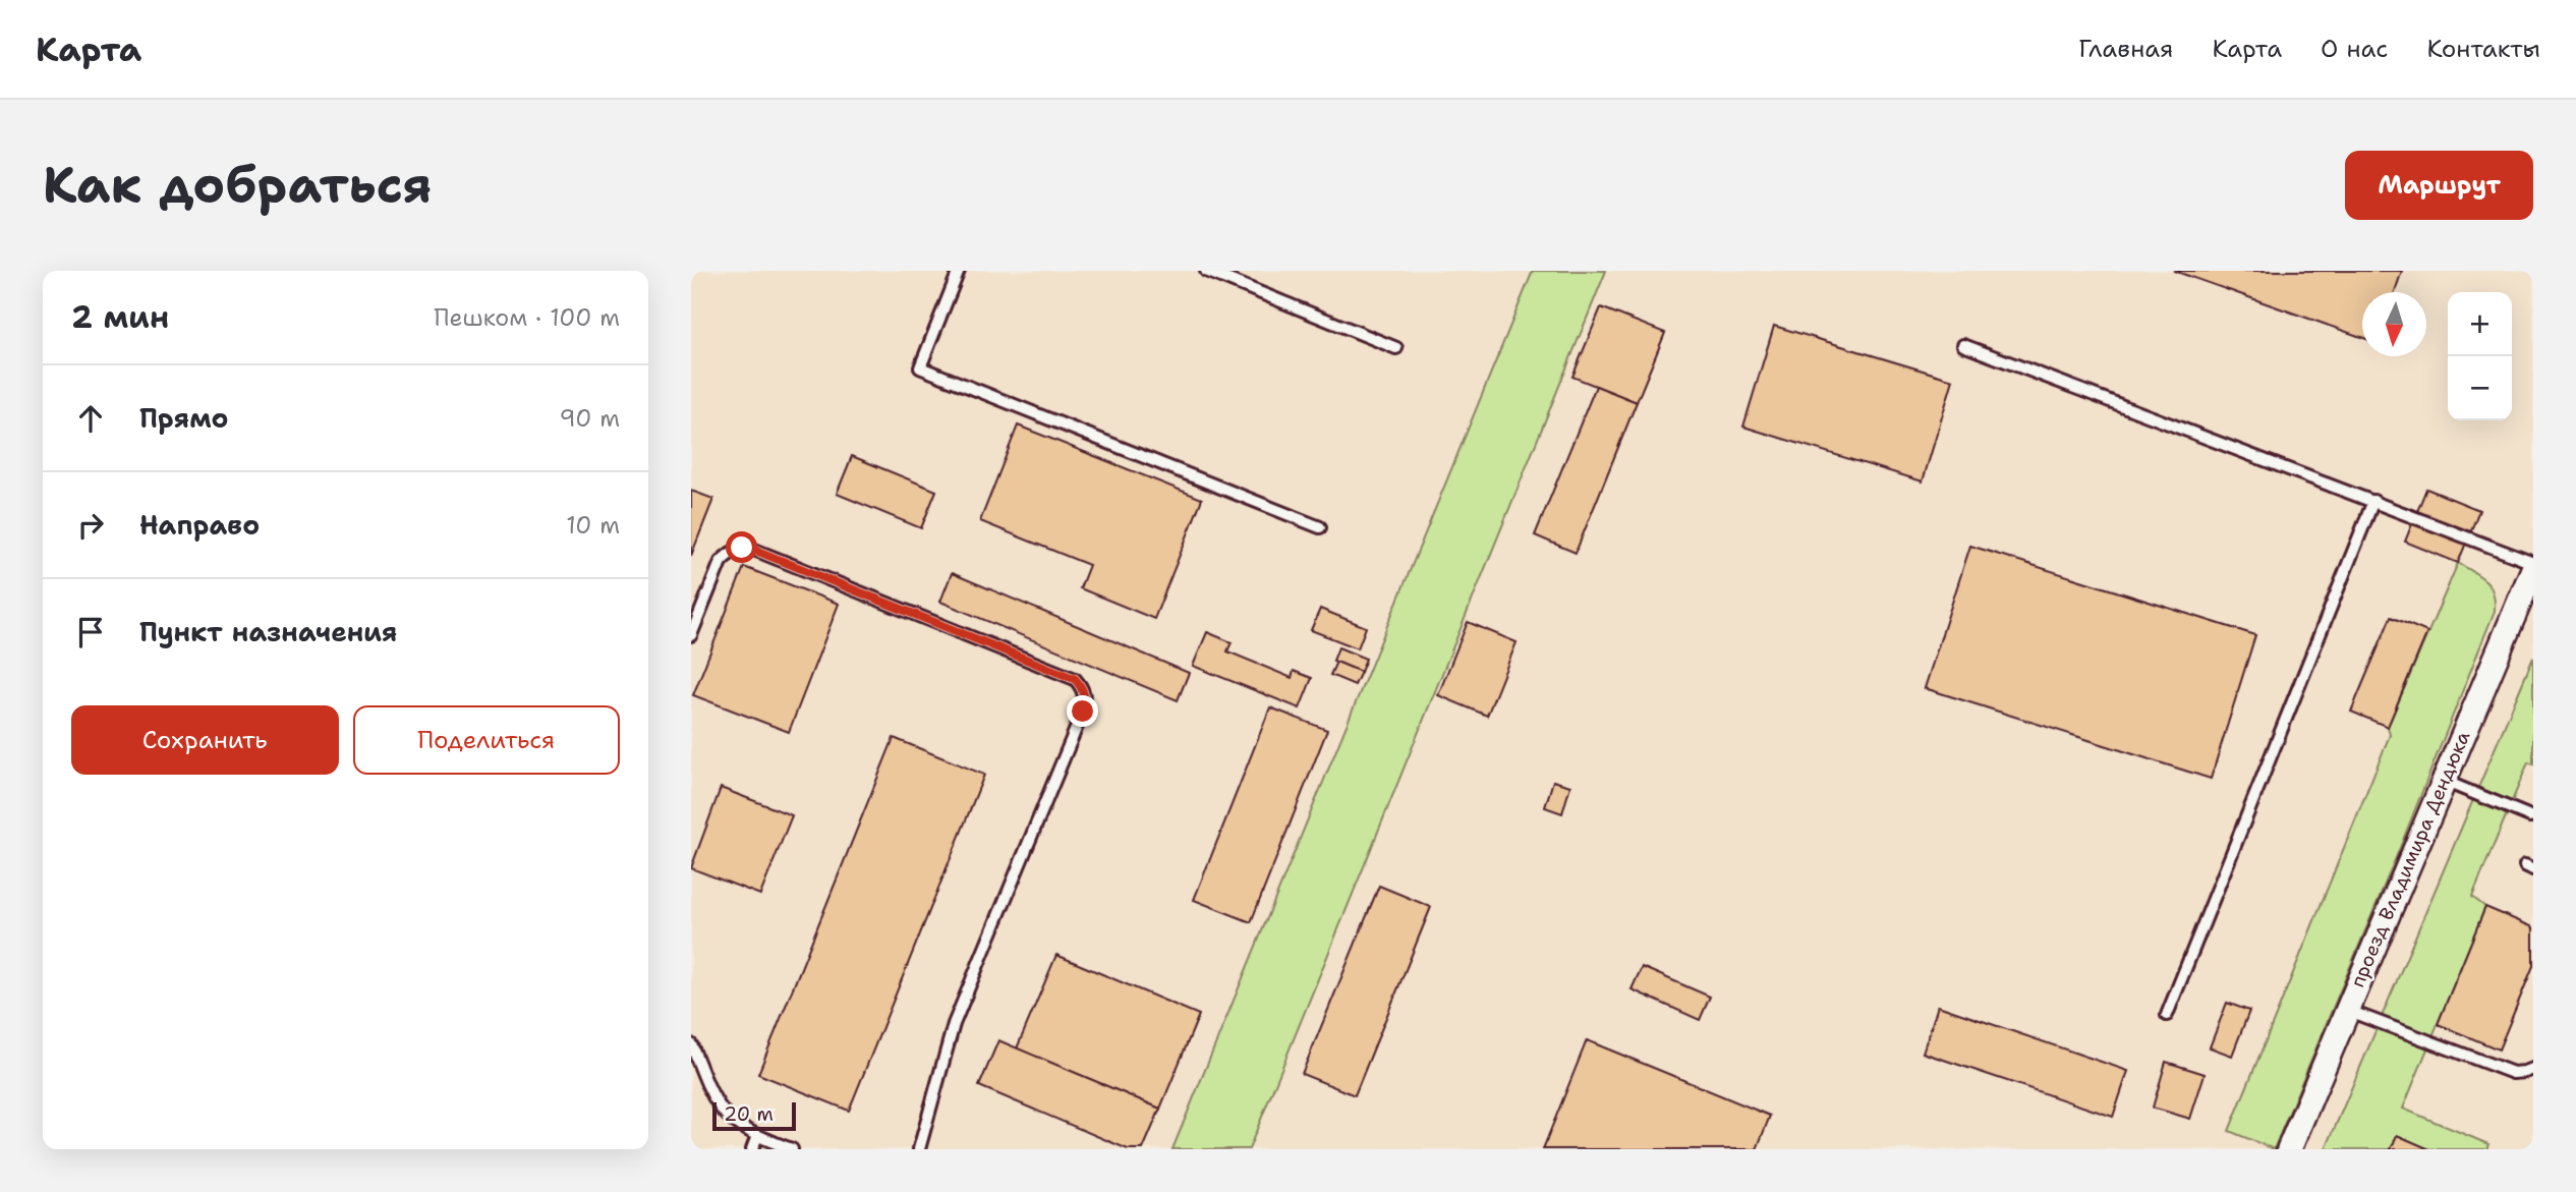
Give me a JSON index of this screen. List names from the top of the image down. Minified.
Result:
{"streets":{"street":["проезд Владимира Дендюка"]},"scale_bar":"20 m","north":"bottom","page":{"header":"Карта","nav":["Главная","Карта","О нас","Контакты"],"buttons":["Маршрут",["Сохранить","Поделиться"]],"title":"Как добраться","heading":["2 мин","Пешком · 100 m"],"map_buttons":["+","−"],"list":[["Прямо","90 m"],["Направо","10 m"],"Пункт назначения"],"scale":"20 m"}}
